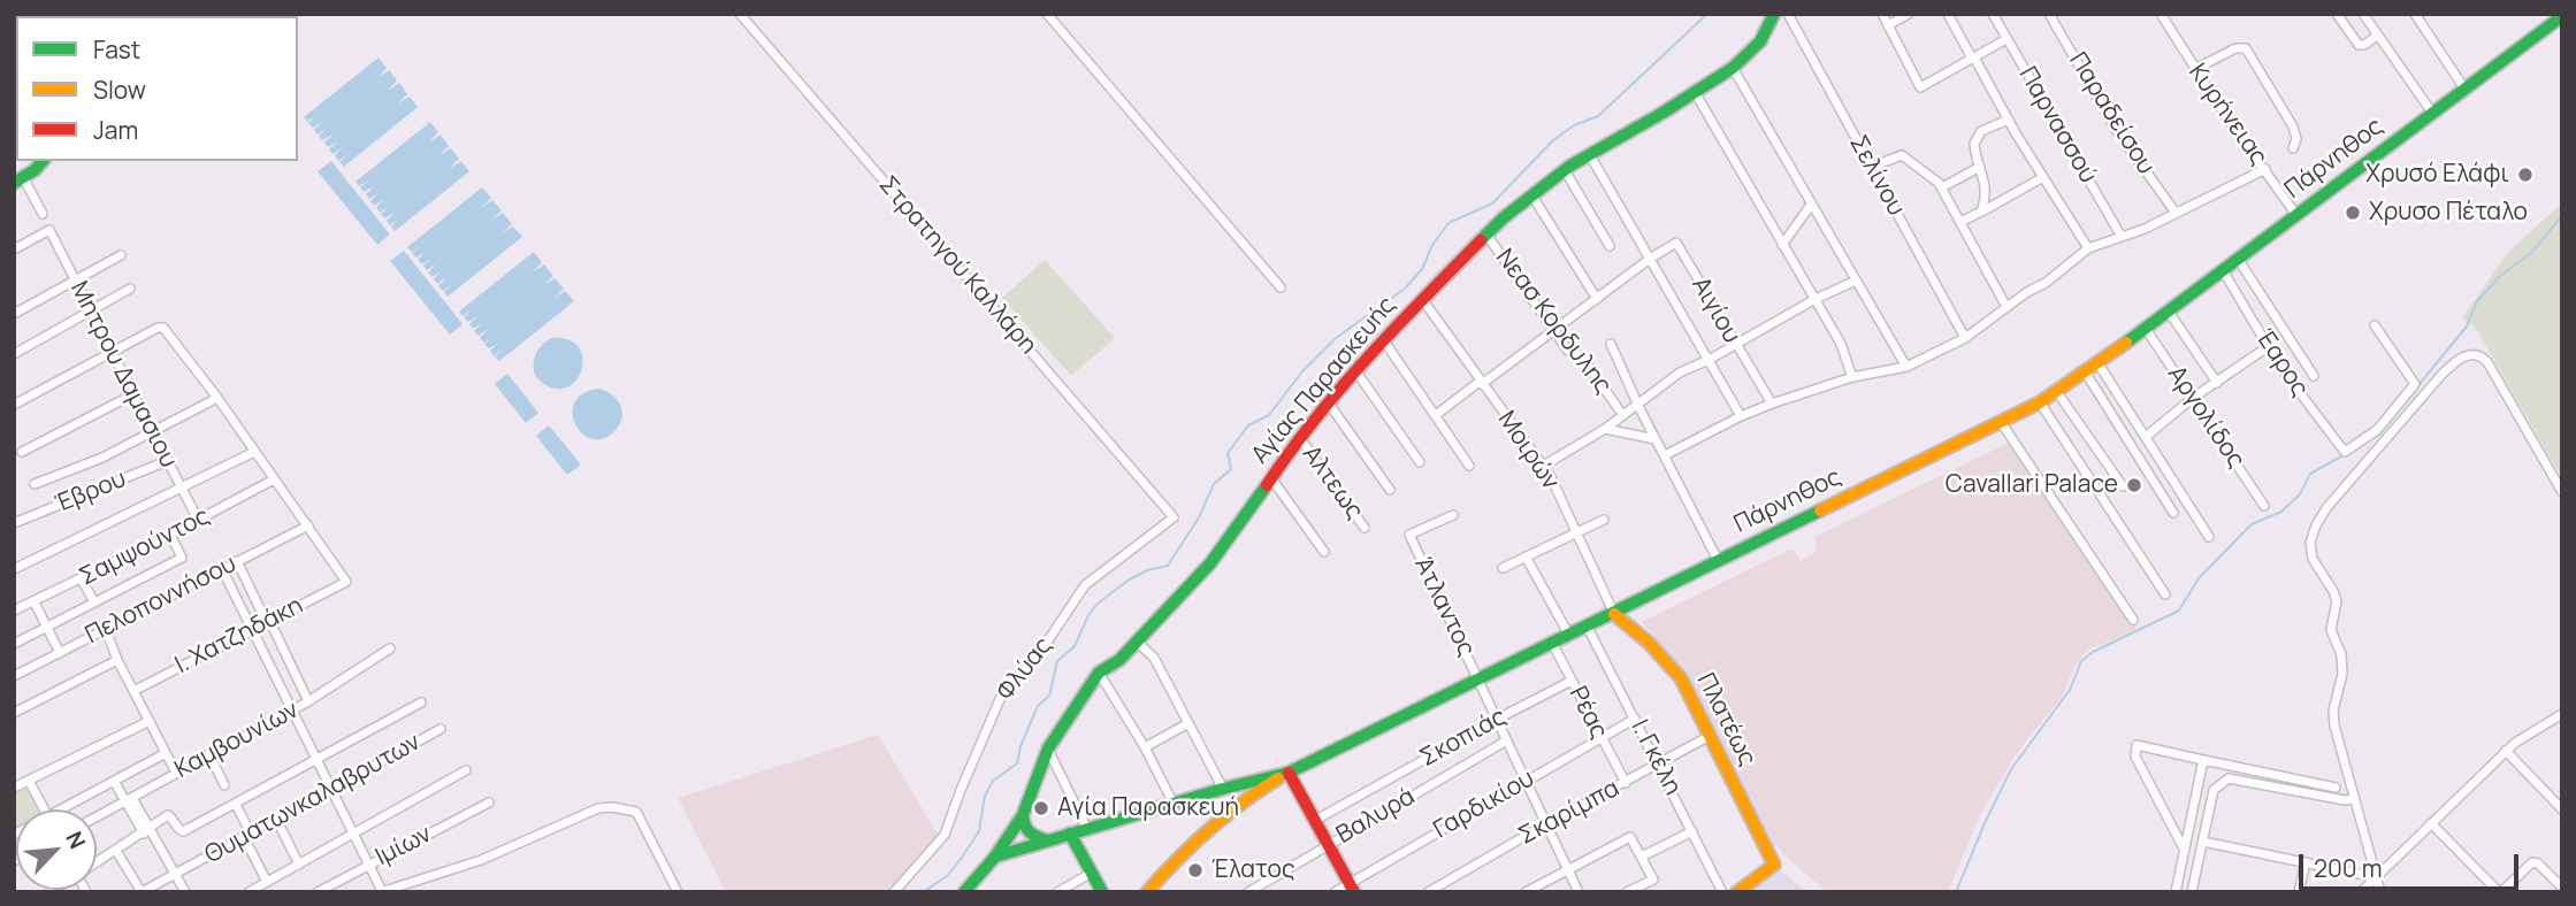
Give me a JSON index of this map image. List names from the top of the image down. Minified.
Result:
{"streets":{"main road":["Πάρνηθος","Αγίας Παρασκευής","Πλατέως"],"street":["Παραδείσου","Κυρήνειας","Παρνασσού","Σελίνου","Στρατηγού Καλλάρη","Αιγίου","Νεασ Κορδυλης","Έαρος","Μητρου Δαμασιου","Αργολίδος","Μοιρών","Αλτεως","Έβρου","Σαμψούντος","Πελοποννήσου","Άτλαντος","Ι. Χατζηδάκη","Φλύας","Ρέας","Σκοπιάς","Καμβουνίων","Ι. Γκέλη","Θυματωνκαλαβρυτων","Γαρδικίου","Σκαρίμπα","Βαλυρά","Ιμίων"]},"crossings":[["Κυρήνειας","Πάρνηθος"],["Πάρνηθος","Έαρος"],["Πάρνηθος","Αγίας Παρασκευής"],["Πάρνηθος","Αργολίδος"],["Πάρνηθος","Μοιρών"],["Πάρνηθος","Άτλαντος"],["Πάρνηθος","Ρέας"],["Πάρνηθος","Πλατέως"],["Πάρνηθος","Ι. Γκέλη"],["Στρατηγού Καλλάρη","Φλύας"],["Αιγίου","Αγίας Παρασκευής"],["Νεασ Κορδυλης","Αγίας Παρασκευής"],["Μητρου Δαμασιου","Έβρου"],["Μητρου Δαμασιου","Σαμψούντος"],["Αγίας Παρασκευής","Μοιρών"],["Αγίας Παρασκευής","Αλτεως"],["Μοιρών","Πλατέως"],["Πελοποννήσου","Ι. Χατζηδάκη"],["Ρέας","Σκοπιάς"],["Ρέας","Γαρδικίου"],["Ρέας","Σκαρίμπα"],["Πλατέως","Σκαρίμπα"],["Ι. Γκέλη","Γαρδικίου"],["Ι. Γκέλη","Σκαρίμπα"]],"places":["Χρυσό Ελάφι","Χρυσο Πέταλο","Cavallari Palace","Αγία Παρασκευή","Έλατος"],"legend":["Fast","Slow","Jam"],"scale_bar":"200 m","north":"top right"}
